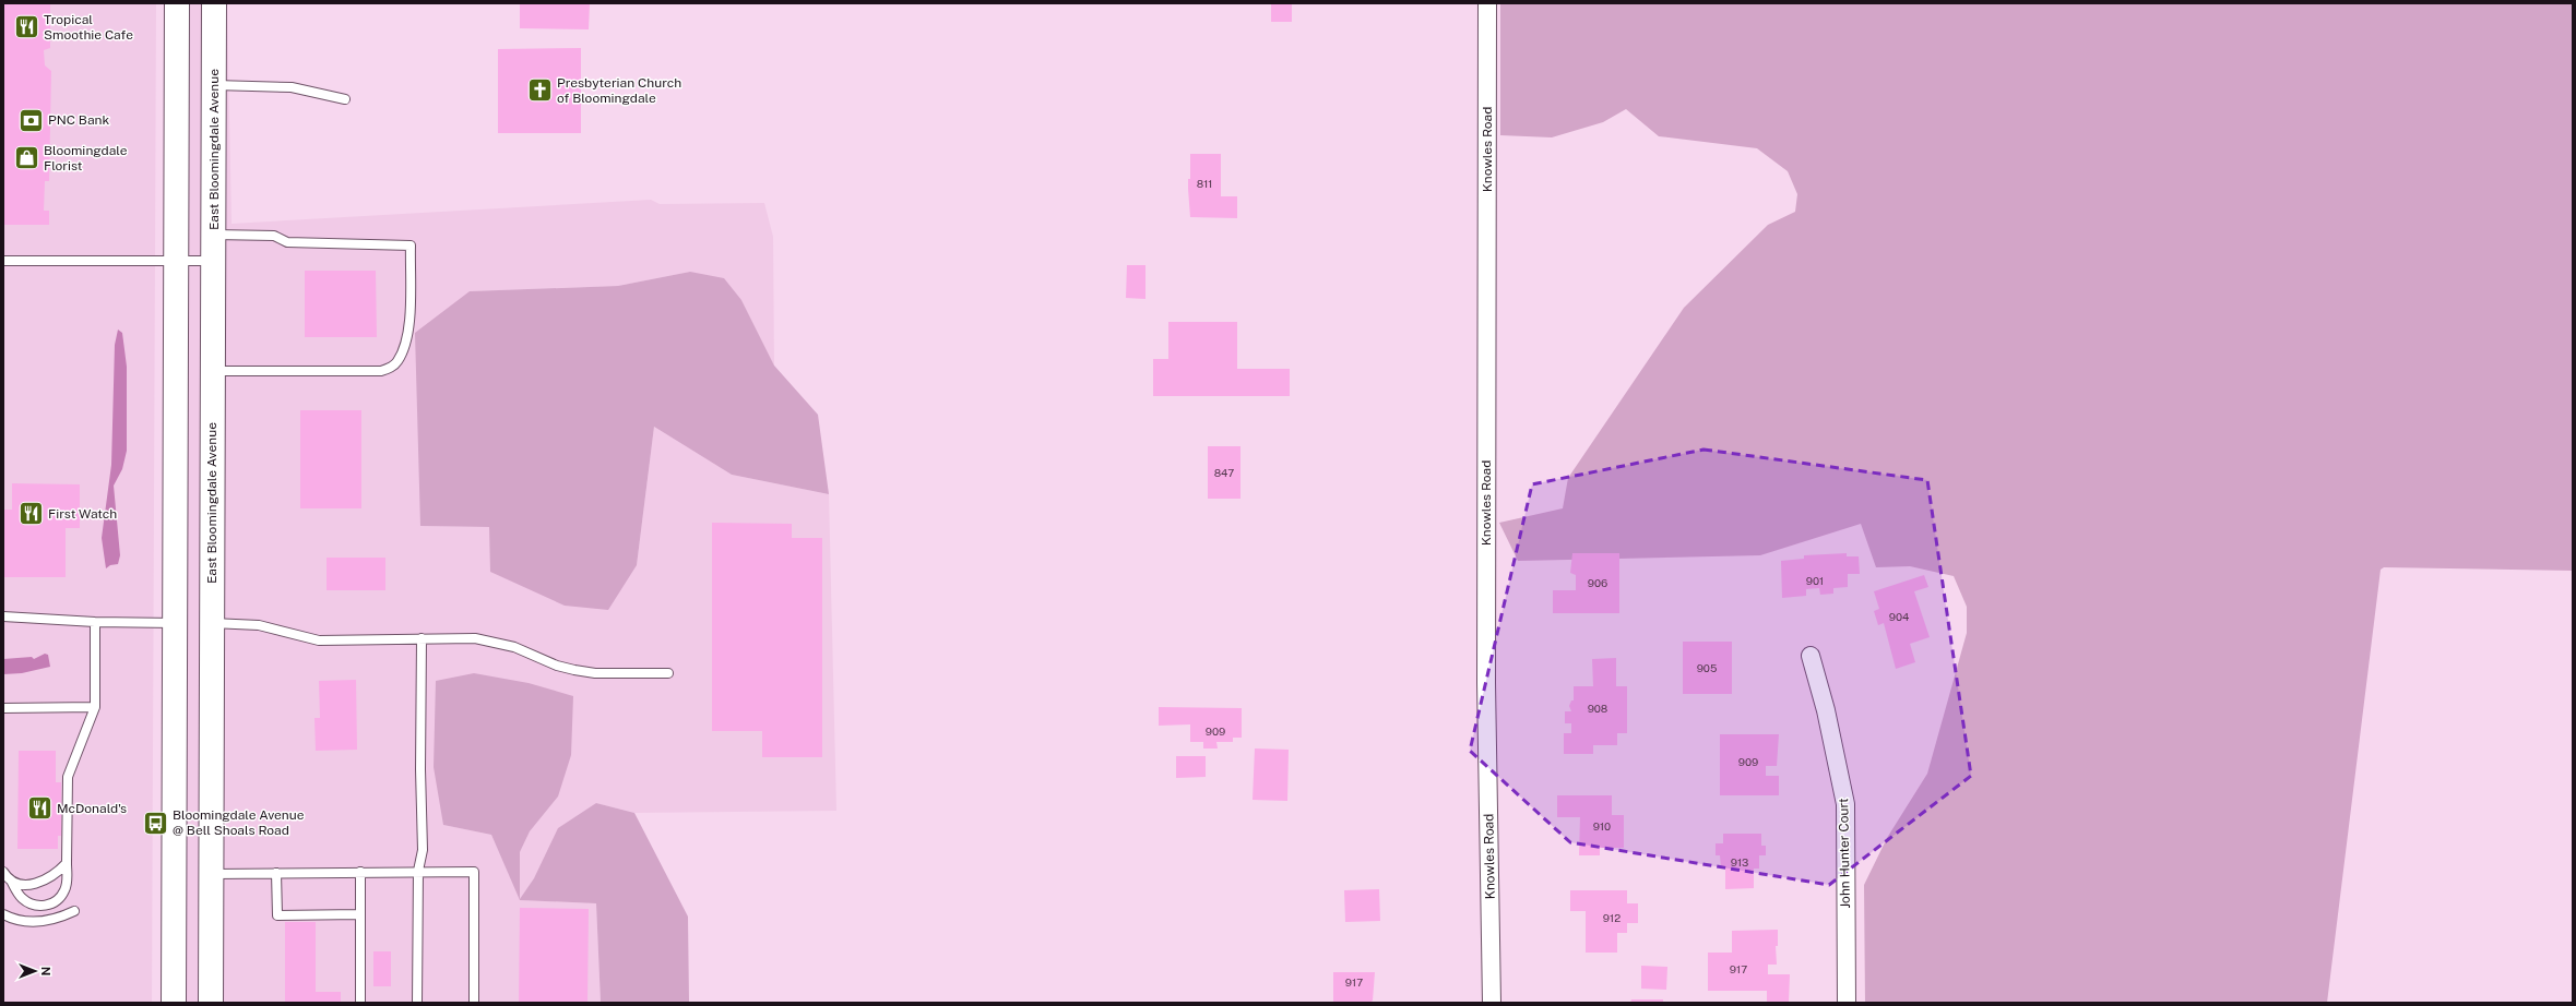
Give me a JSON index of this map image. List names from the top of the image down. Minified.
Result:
{"streets":{"main road":["East Bloomingdale Avenue"],"street":["Knowles Road","John Hunter Court"]},"places":{"restaurant":["Tropical Smoothie Cafe","First Watch","McDonald's"],"church":["Presbyterian Church of Bloomingdale"],"bank":["PNC Bank"],"shop":["Bloomingdale Florist"],"bus stop":["Bloomingdale Avenue @ Bell Shoals Road"]},"house_numbers":["811","847","901","906","904","905","908","909","909","910","913","912","917","917"],"north":"right"}
